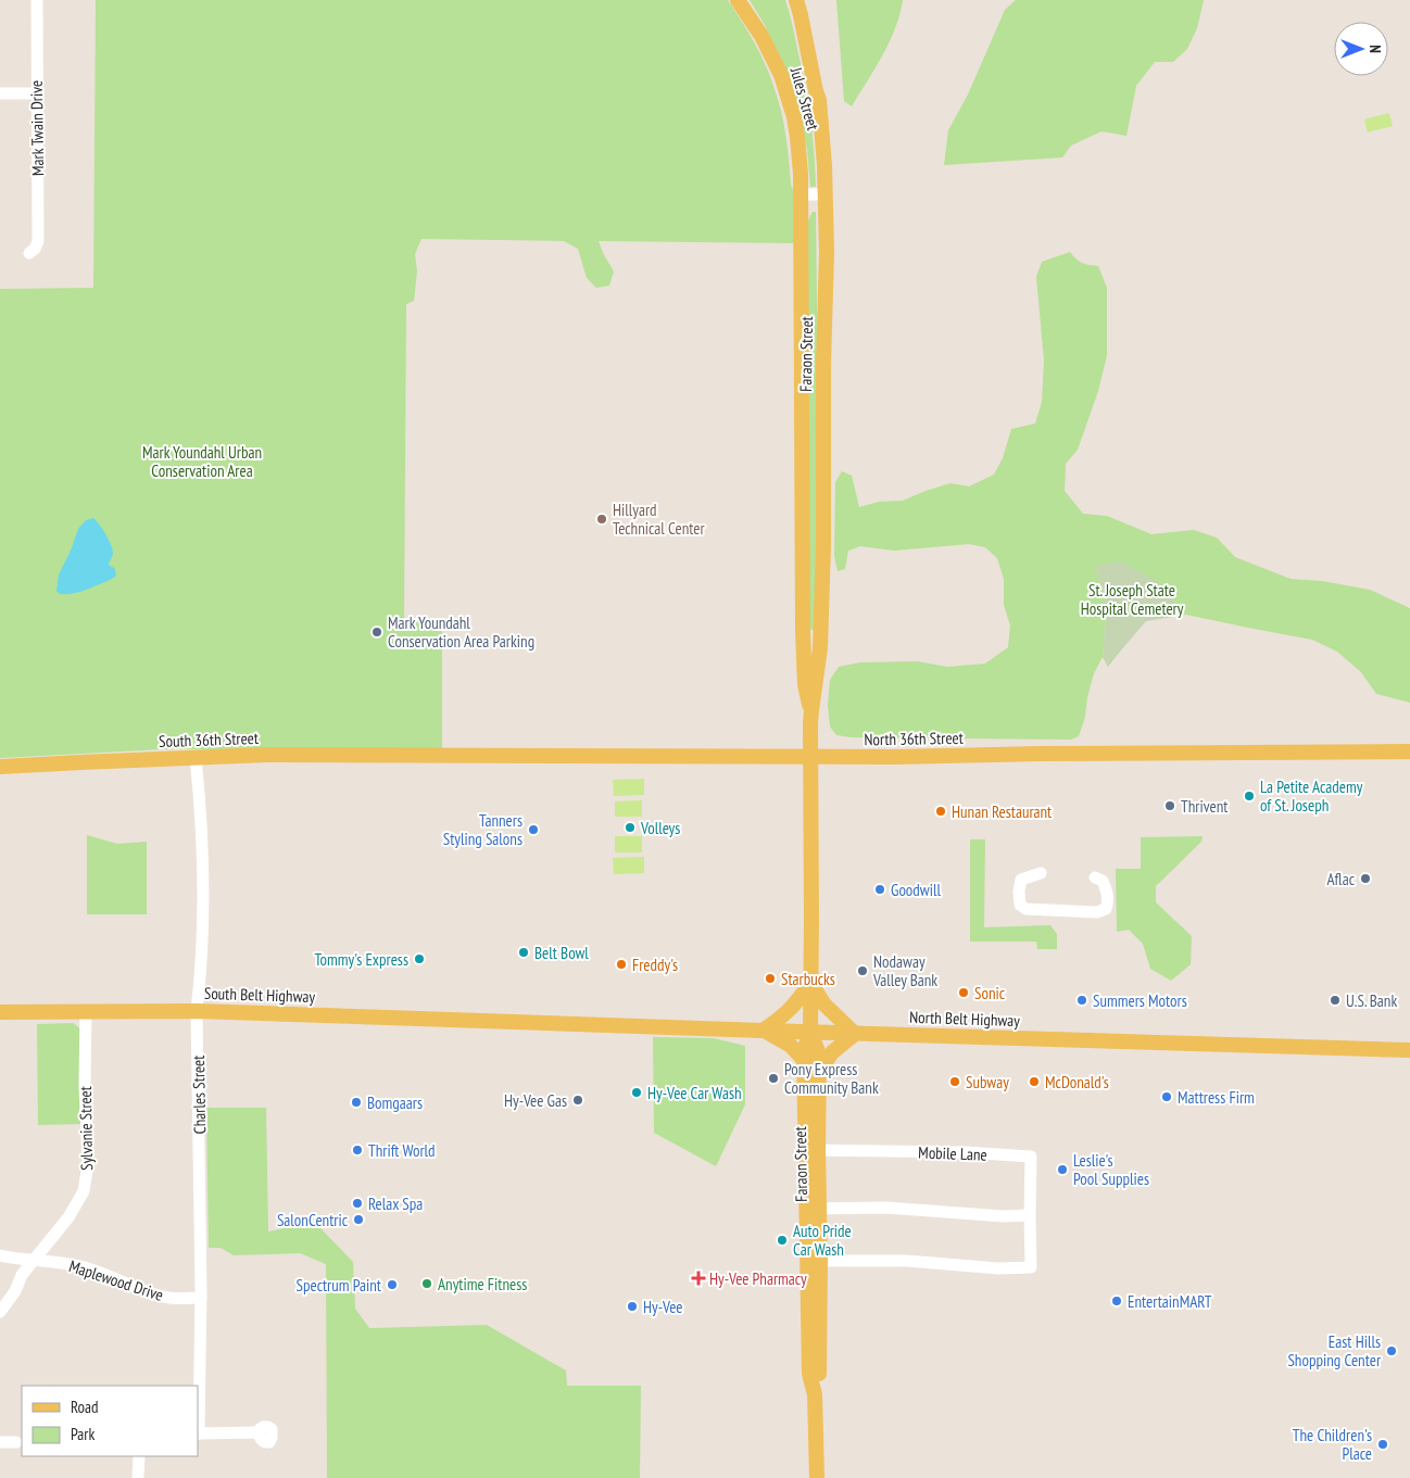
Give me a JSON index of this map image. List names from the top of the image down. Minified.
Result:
{"streets":{"main road":["Jules Street","Faraon Street","North 36th Street","South 36th Street","South Belt Highway","North Belt Highway"],"street":["Mark Twain Drive","Charles Street","Sylvanie Street","Mobile Lane","Maplewood Drive"]},"crossings":[["Jules Street","Faraon Street"],["Faraon Street","North 36th Street"],["Faraon Street","North Belt Highway"],["Faraon Street","Mobile Lane"],["North 36th Street","South 36th Street"],["South 36th Street","Charles Street"],["South Belt Highway","North Belt Highway"],["South Belt Highway","Charles Street"],["South Belt Highway","Sylvanie Street"],["Charles Street","Maplewood Drive"],["Sylvanie Street","Maplewood Drive"]],"parks":["Mark Youndahl Urban Conservation Area","St. Joseph State Hospital Cemetery"],"places":{"other":["Hillyard Technical Center","Mark Youndahl Conservation Area Parking","La Petite Academy of St. Joseph","Thrivent","Hunan Restaurant","Volleys","Tanners Styling Salons","Aflac","Goodwill","Belt Bowl","Tommy's Express","Freddy's","Nodaway Valley Bank","Starbucks","Sonic","Summers Motors","U.S. Bank","Pony Express Community Bank","Subway","McDonald's","Hy-Vee Car Wash","Mattress Firm","Hy-Vee Gas","Bomgaars","Thrift World","Leslie's Pool Supplies","Relax Spa","SalonCentric","Auto Pride Car Wash","Anytime Fitness","Spectrum Paint","EntertainMART","Hy-Vee","East Hills Shopping Center","The Children's Place"],"health":["Hy-Vee Pharmacy"]},"legend":["Road","Park"],"north":"right"}
